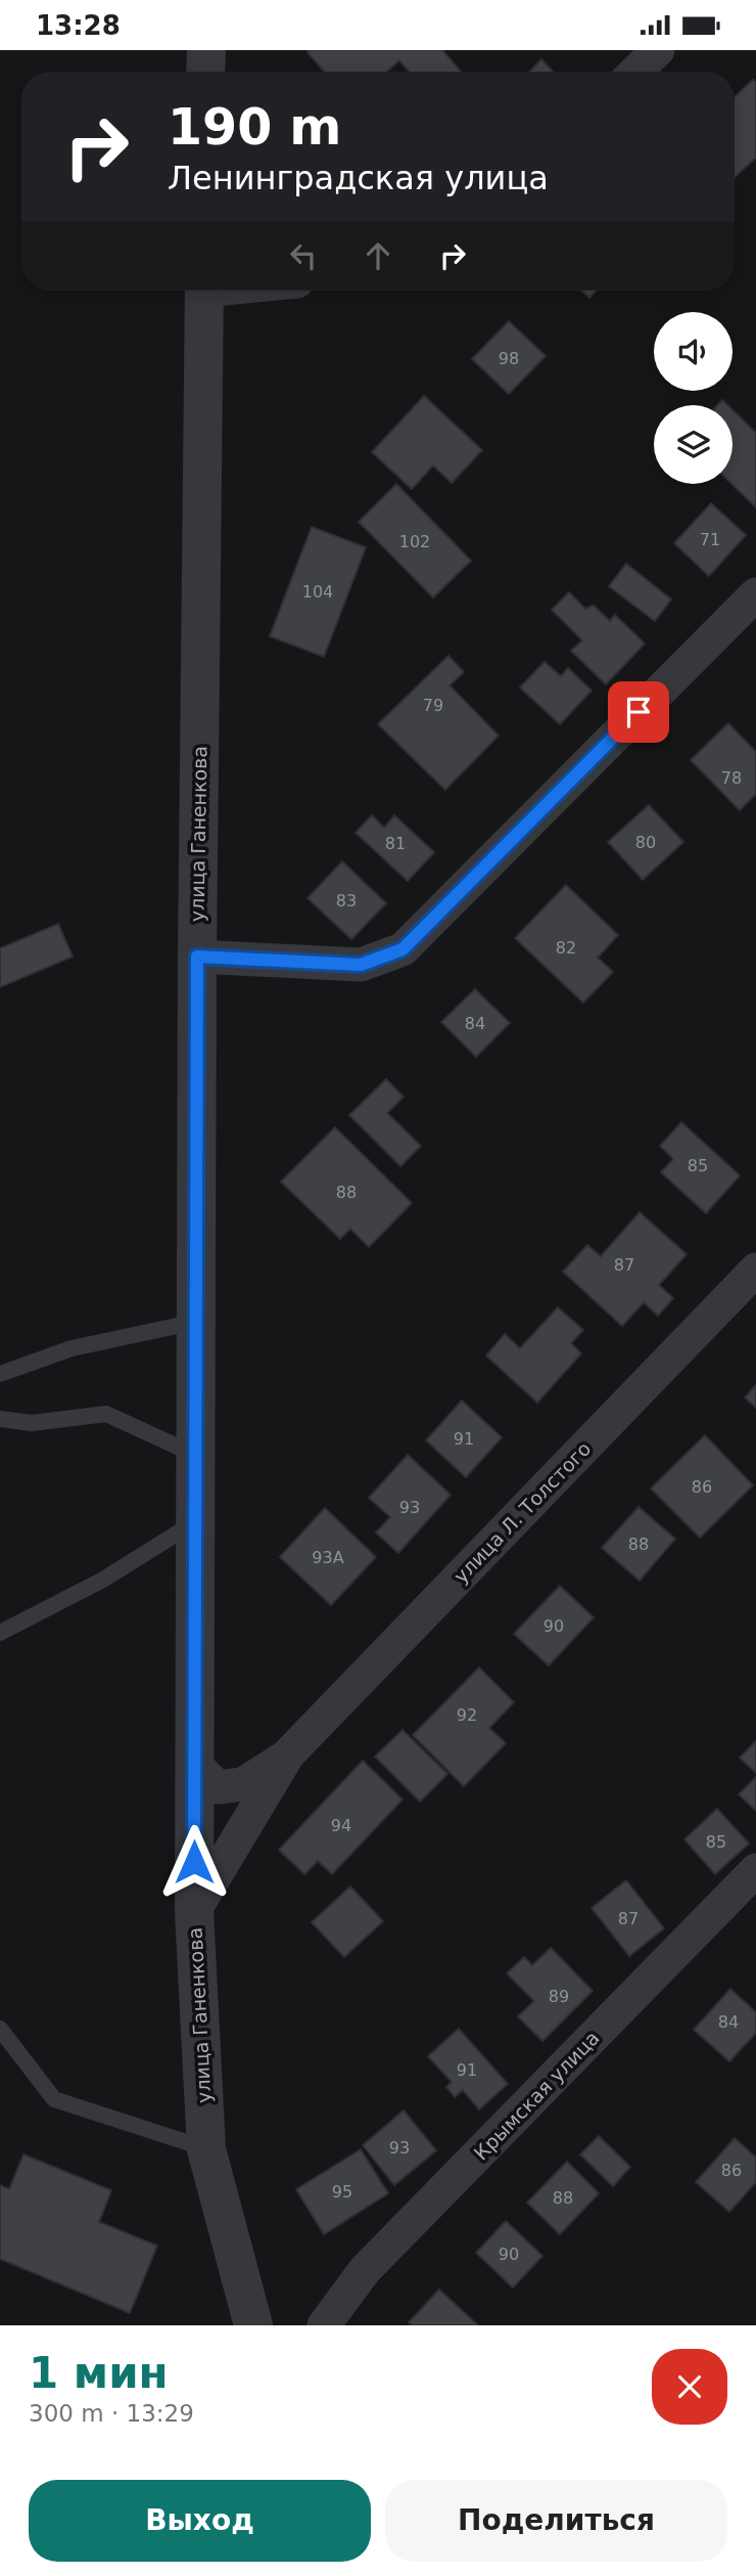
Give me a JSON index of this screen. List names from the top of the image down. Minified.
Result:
{"streets":{"street":["улица Ганенкова","улица Л. Толстого","Крымская улица"]},"crossings":[["улица Ганенкова","улица Л. Толстого"]],"house_numbers":["98","71","102","104","79","78","80","81","83","82","84","85","88","87","91","86","93","88","93А","90","92","94","85","87","89","84","91","93","86","95","88","90"],"page":{"status":"13:28","turn":["190 m","Ленинградская улица"],"heading":["1 мин","300 m · 13:29"],"buttons":["Выход","Поделиться"]}}
